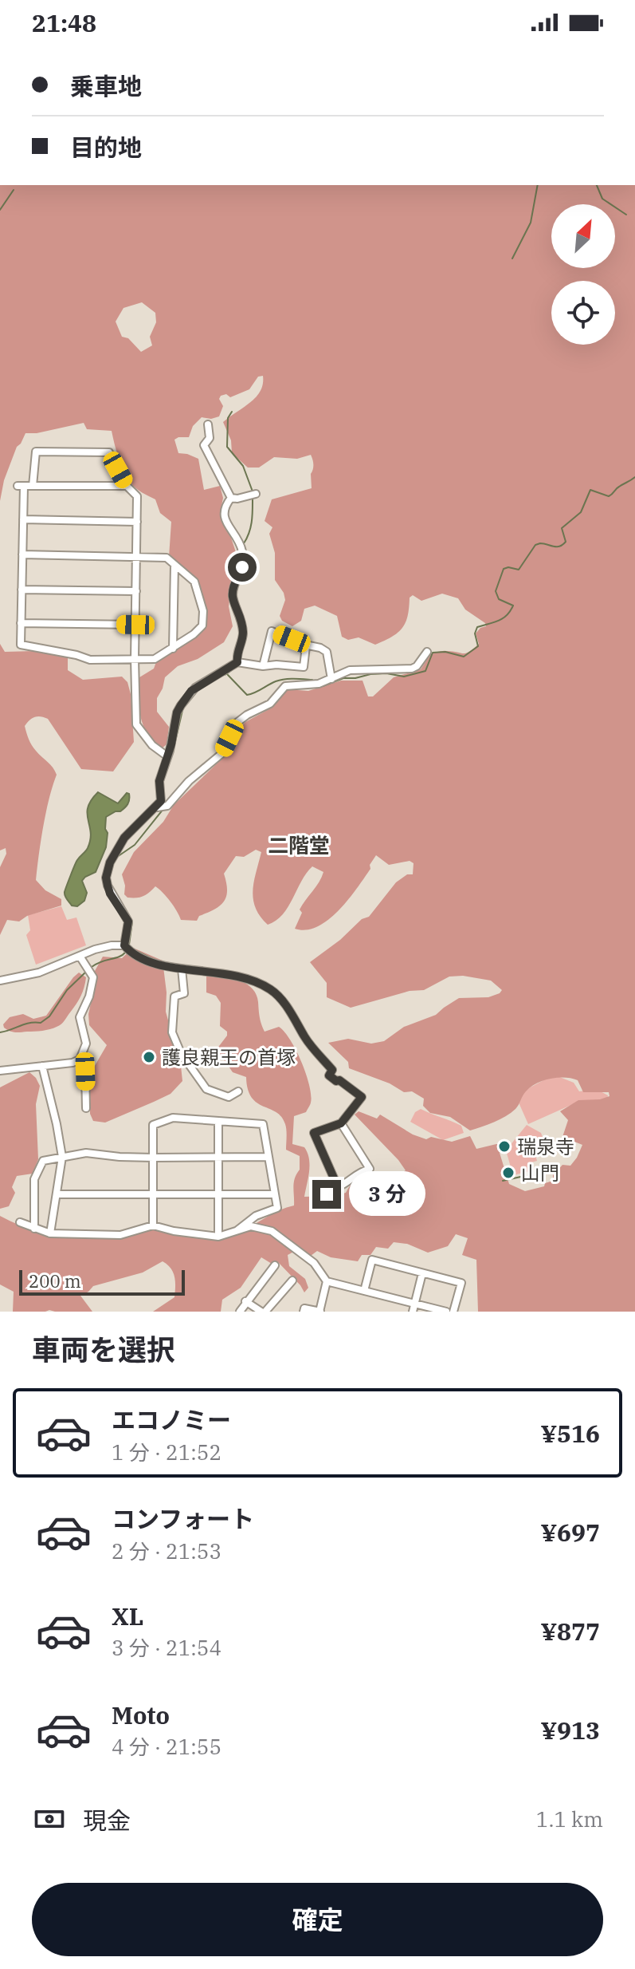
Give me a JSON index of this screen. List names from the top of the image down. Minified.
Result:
{"districts":["二階堂"],"places":["護良親王の首塚","瑞泉寺","山門"],"scale_bar":"200 m","north":"top right","page":{"status":"21:48","banner":["乗車地","目的地"],"bubble":"3 分","scale":"200 m","heading":"車両を選択","list":[{"name":"エコノミー","note":"1 分 · 21:52","value":"¥516"},{"name":"コンフォート","note":"2 分 · 21:53","value":"¥697"},{"name":"XL","note":"3 分 · 21:54","value":"¥877"},{"name":"Moto","note":"4 分 · 21:55","value":"¥913"}],"pay":["現金","1.1 km"],"buttons":"確定"}}
